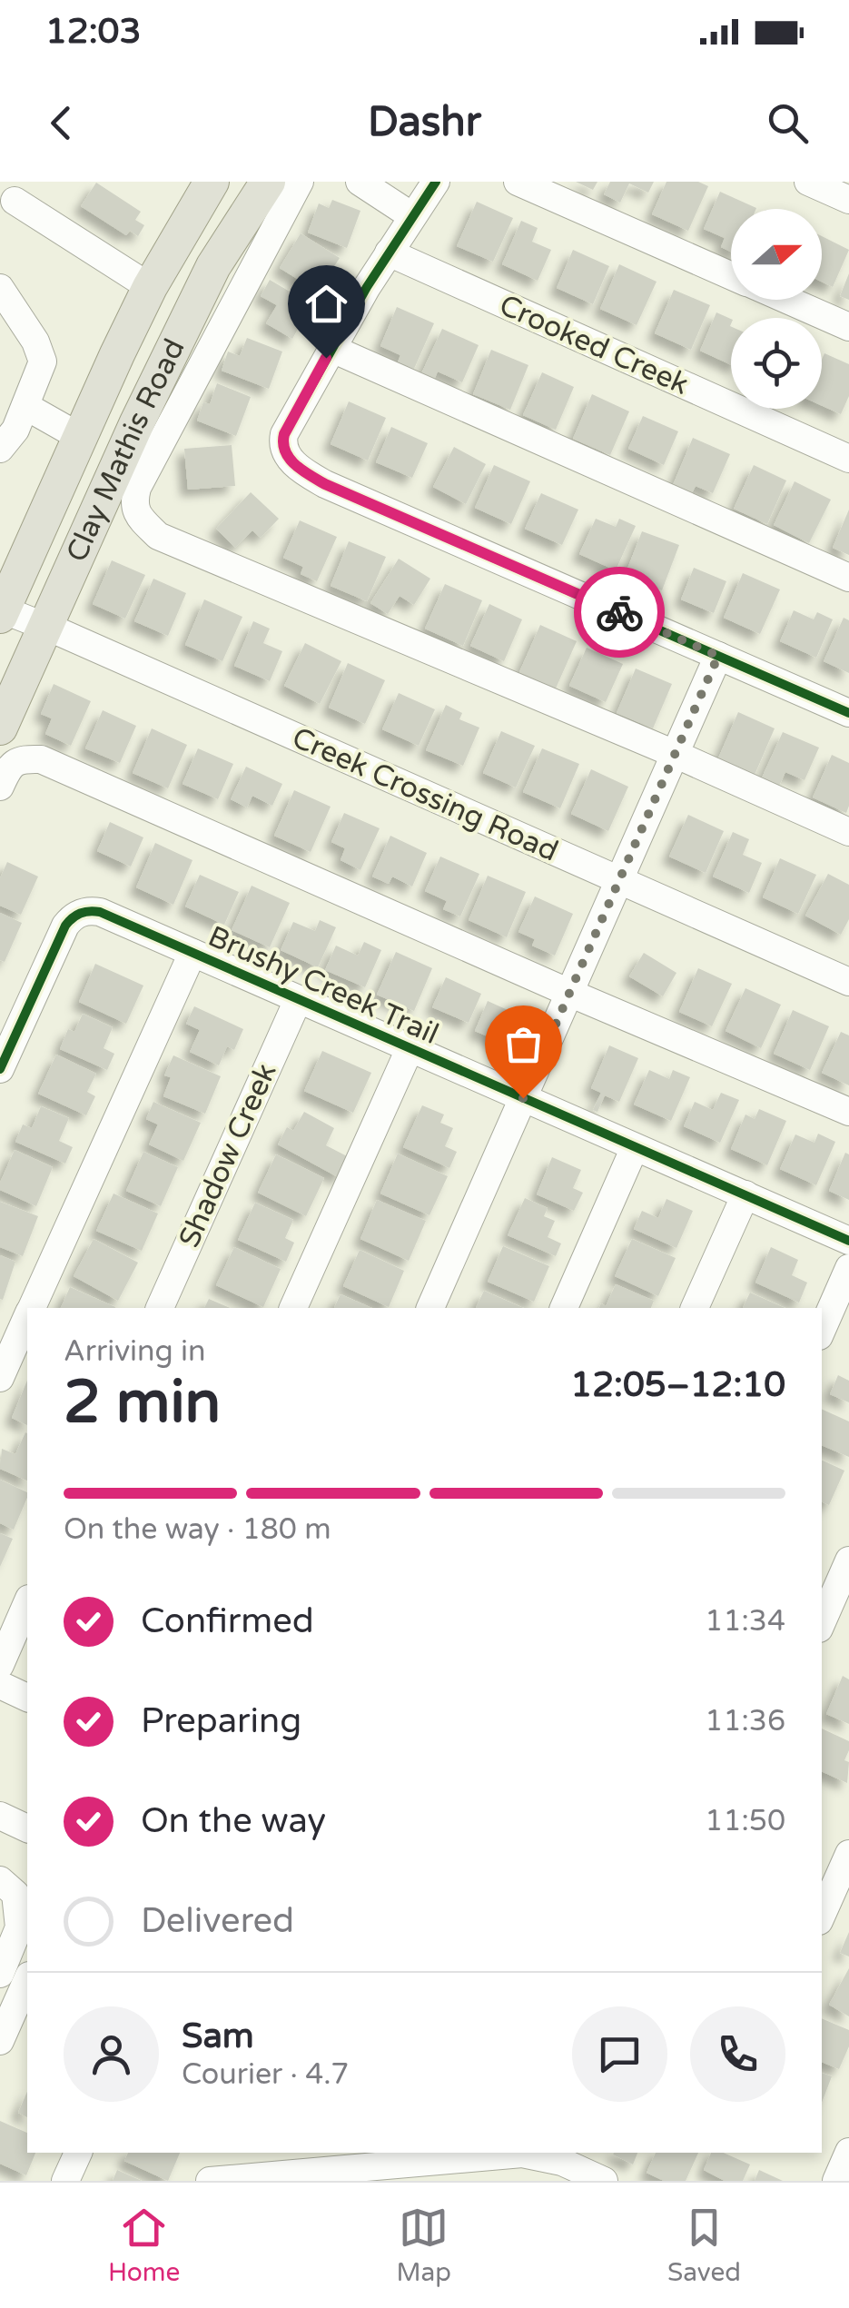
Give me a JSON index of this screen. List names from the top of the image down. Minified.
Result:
{"streets":{"main road":["Clay Mathis Road"],"street":["Crooked Creek","Creek Crossing Road","Brushy Creek Trail","Shadow Creek"]},"crossings":[["Clay Mathis Road","Creek Crossing Road"],["Brushy Creek Trail","Shadow Creek"]],"north":"right","page":{"status":"12:03","header":"Dashr","heading":["2 min","Arriving in","12:05–12:10"],"panel":["Sam","Courier · 4.7"],"bar":"On the way · 180 m","list":[["Confirmed","11:34"],["Preparing","11:36"],["On the way","11:50"],"Delivered"],"tabs":["Home","Map","Saved"]}}
